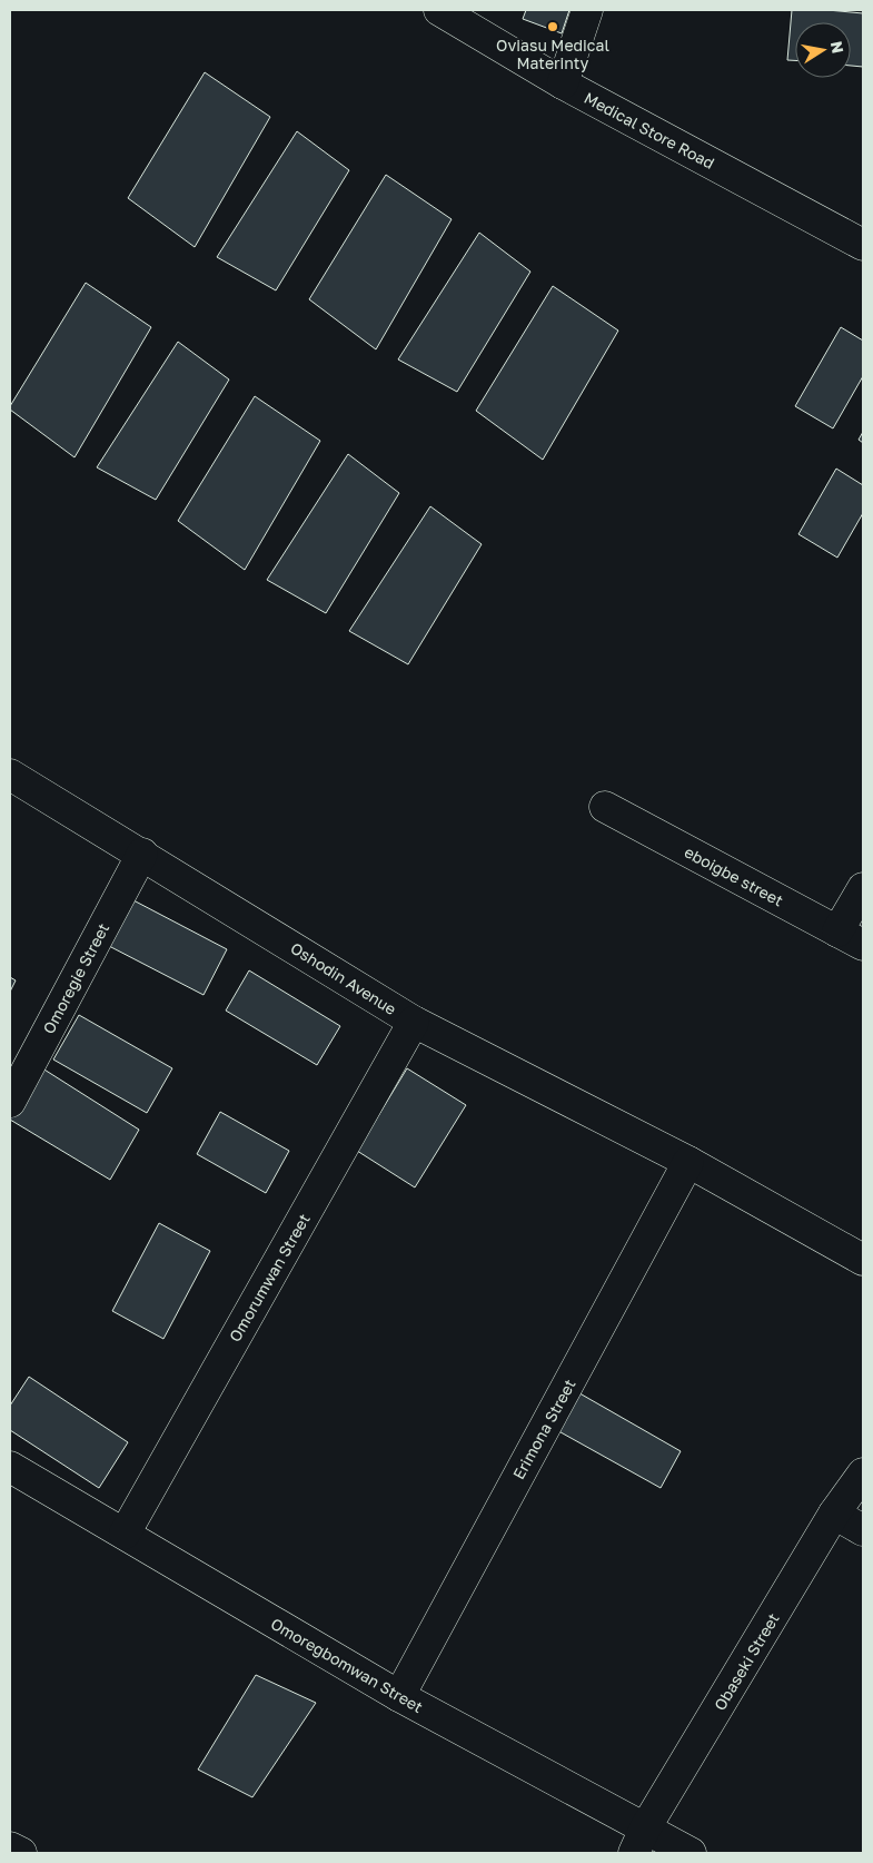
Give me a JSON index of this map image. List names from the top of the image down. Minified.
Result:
{"streets":{"street":["Medical Store Road","eboigbe street","Omoregie Street","Oshodin Avenue","Omorumwan Street","Erimona Street","Obaseki Street","Omoregbomwan Street"]},"crossings":[["Omoregie Street","Oshodin Avenue"],["Oshodin Avenue","Omorumwan Street"],["Oshodin Avenue","Erimona Street"],["Omorumwan Street","Omoregbomwan Street"],["Erimona Street","Omoregbomwan Street"],["Obaseki Street","Omoregbomwan Street"]],"places":["Oviasu Medical Materinty"],"north":"right"}
